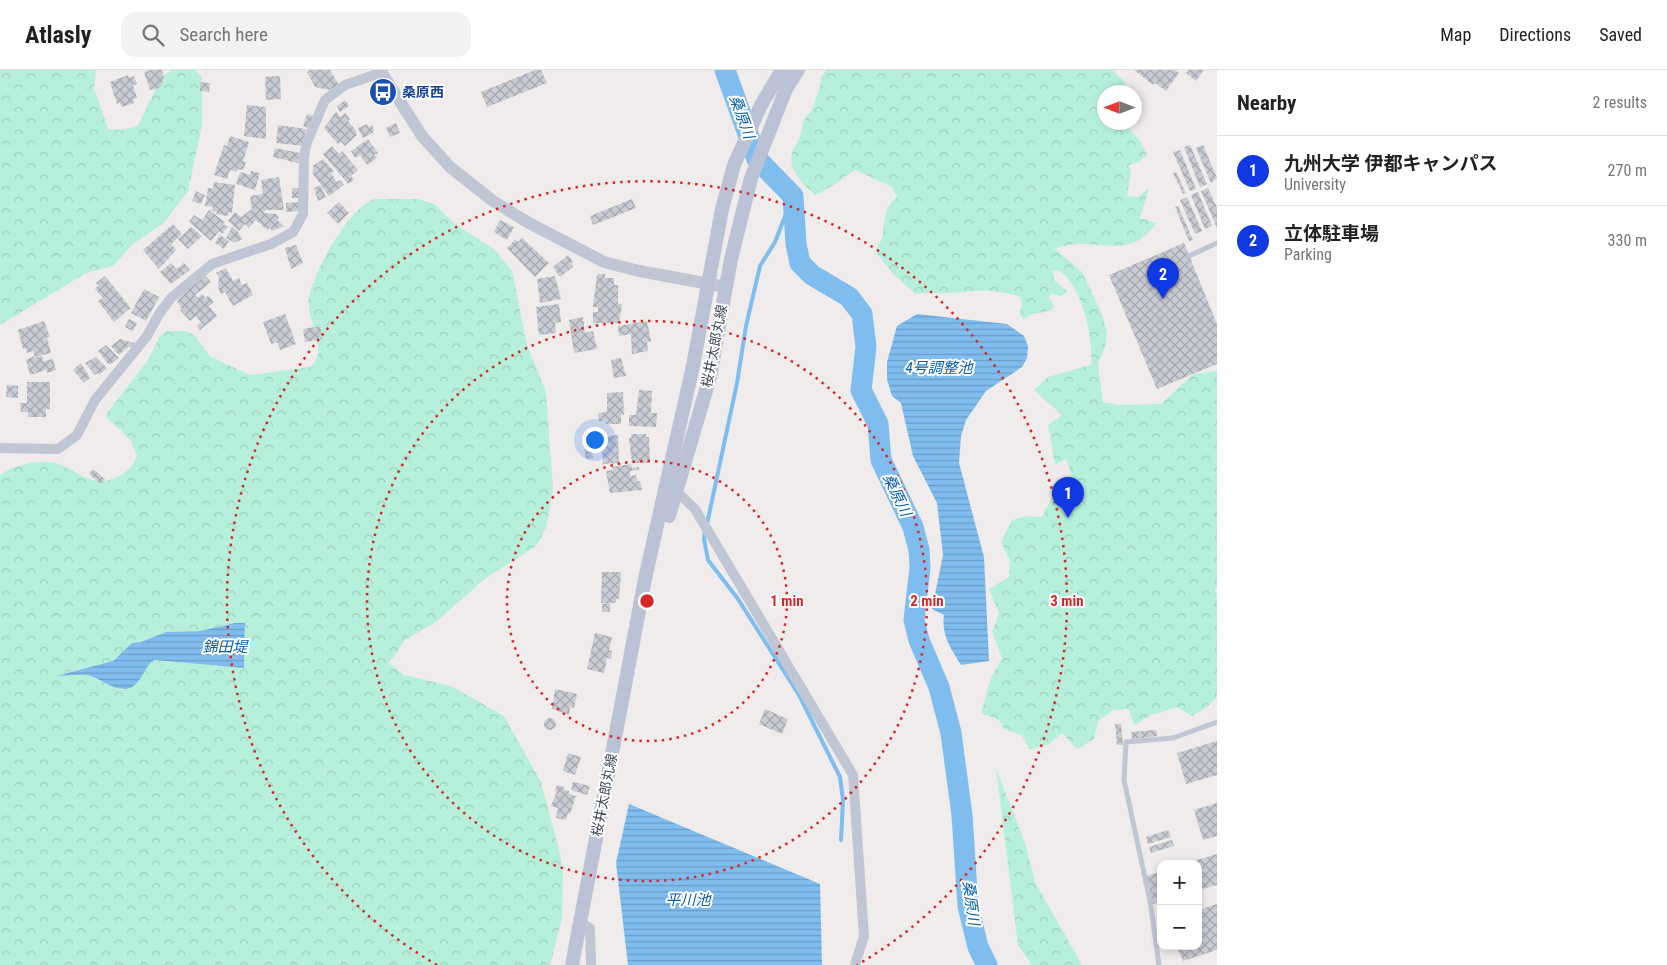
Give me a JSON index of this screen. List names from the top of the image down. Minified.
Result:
{"streets":{"main road":["桜井太郎丸線"]},"water":["桑原川","4号調整池","錦田堤","平川池"],"places":{"bus stop":["桑原西"]},"north":"left","page":{"header":"Atlasly","search":"Search here","nav":["Map","Directions","Saved"],"heading":["Nearby","2 results"],"list":[{"mark":"1","name":"九州大学 伊都キャンパス","note":"University","value":"270 m"},{"mark":"2","name":"立体駐車場","note":"Parking","value":"330 m"}],"pins":["2","1"],"map_buttons":["+","−"]},"rings":["1 min","2 min","3 min"]}
